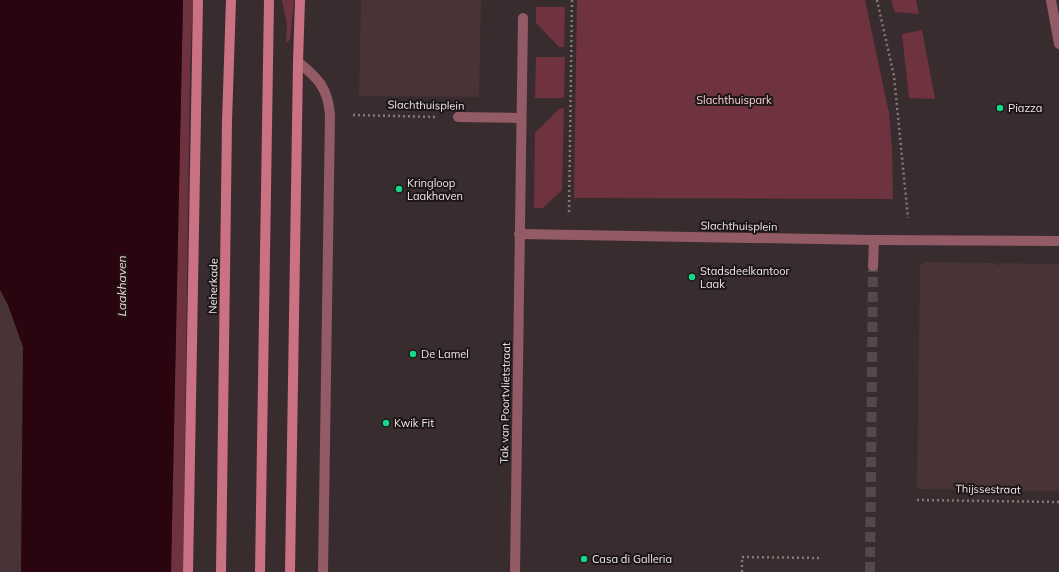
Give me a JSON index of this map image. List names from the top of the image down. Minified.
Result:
{"streets":{"main road":["Neherkade"],"street":["Slachthuisplein","Tak van Poortvlietstraat"],"path":["Thijssestraat"]},"crossings":[["Slachthuisplein","Tak van Poortvlietstraat"]],"water":["Laakhaven"],"parks":["Slachthuispark"],"places":["Piazza","Kringloop Laakhaven","Stadsdeelkantoor Laak","De Lamel","Kwik Fit","Casa di Galleria"]}
